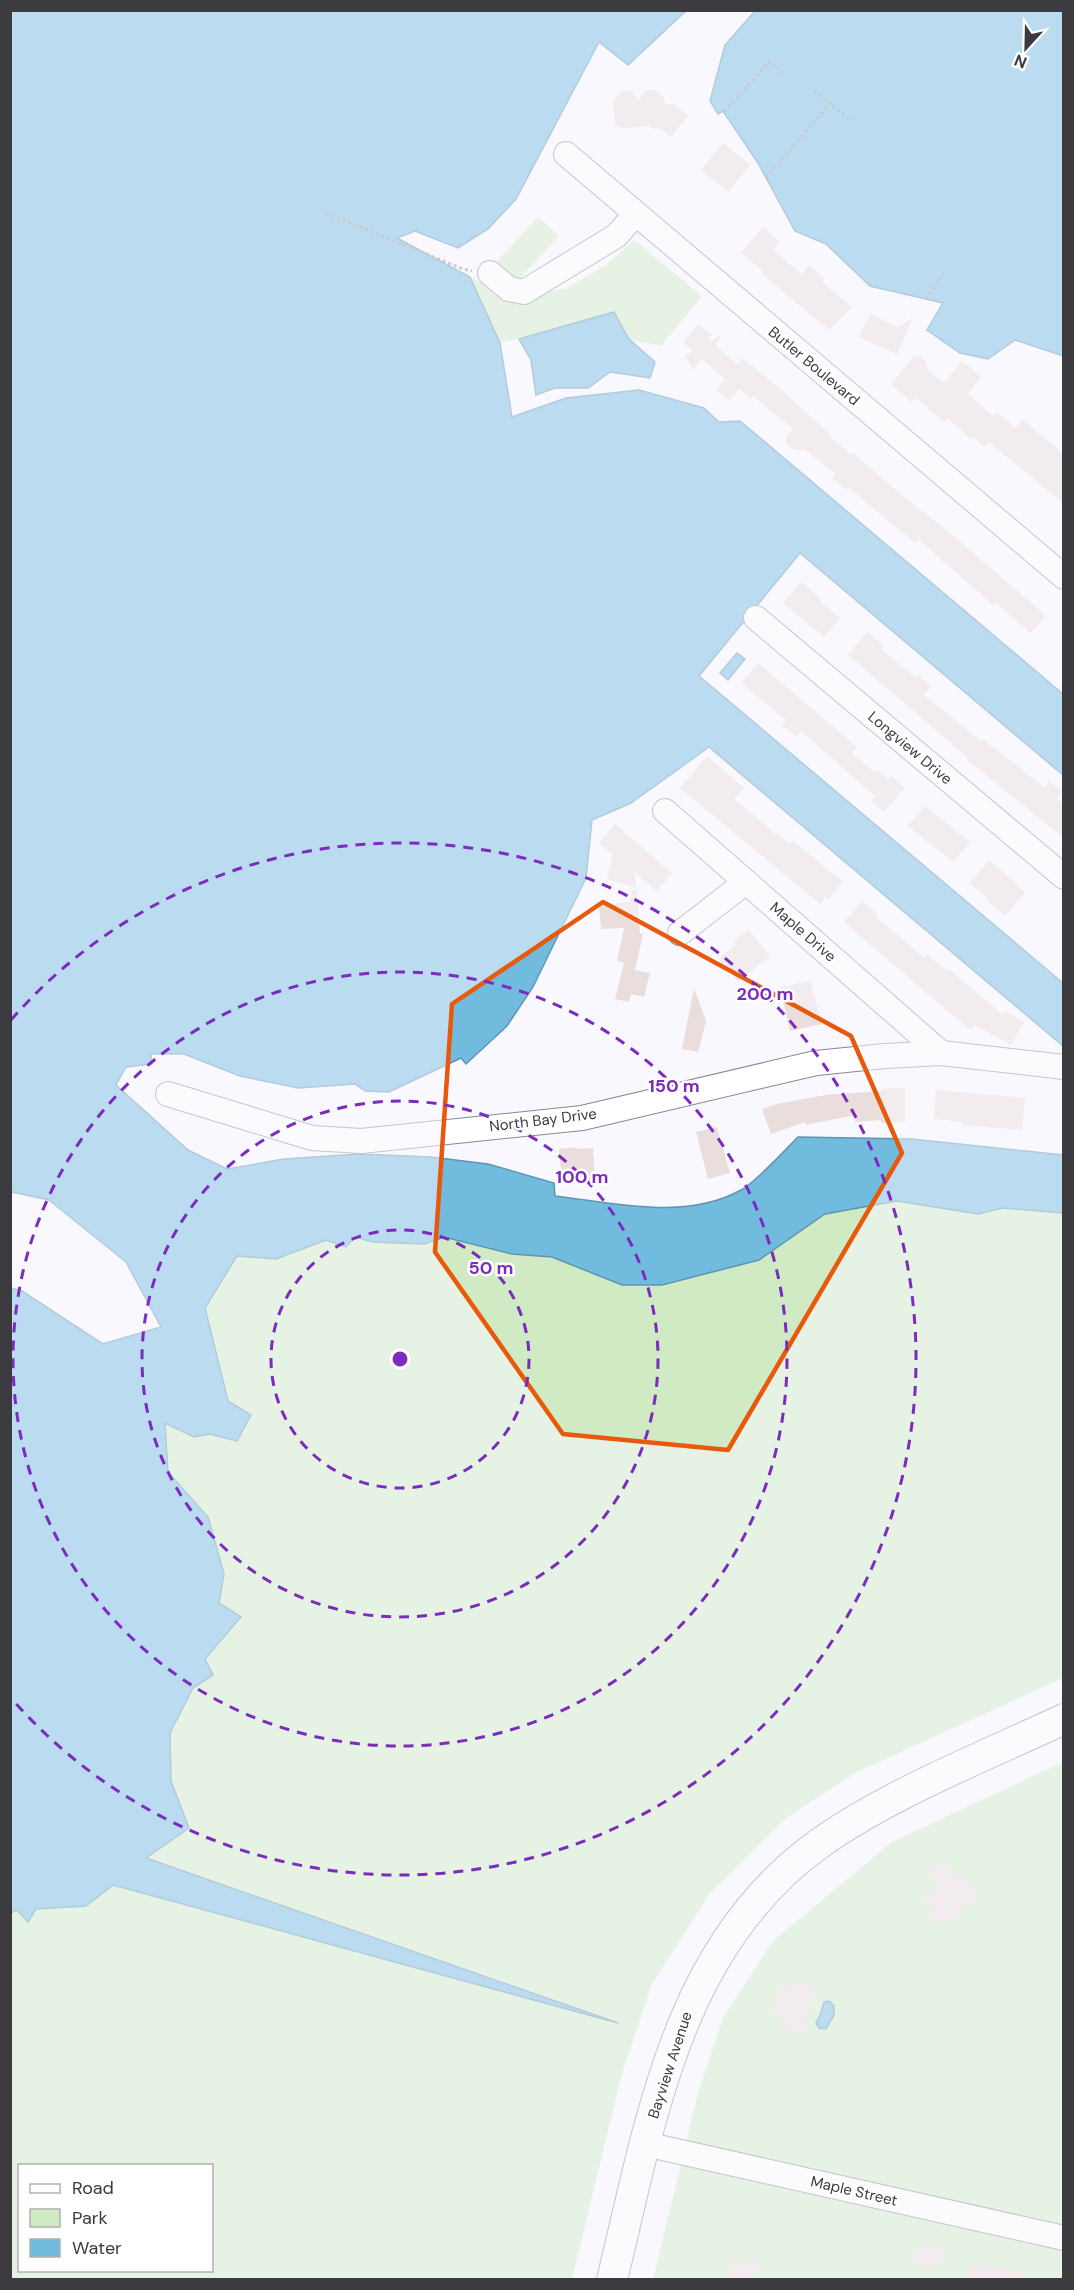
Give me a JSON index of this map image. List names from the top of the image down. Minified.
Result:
{"streets":{"main road":["Bayview Avenue"],"street":["Butler Boulevard","Longview Drive","Maple Drive","North Bay Drive","Maple Street"]},"crossings":[["Maple Drive","North Bay Drive"],["Bayview Avenue","Maple Street"]],"legend":["Road","Park","Water"],"north":"bottom","rings":["200 m","150 m","100 m","50 m"]}
